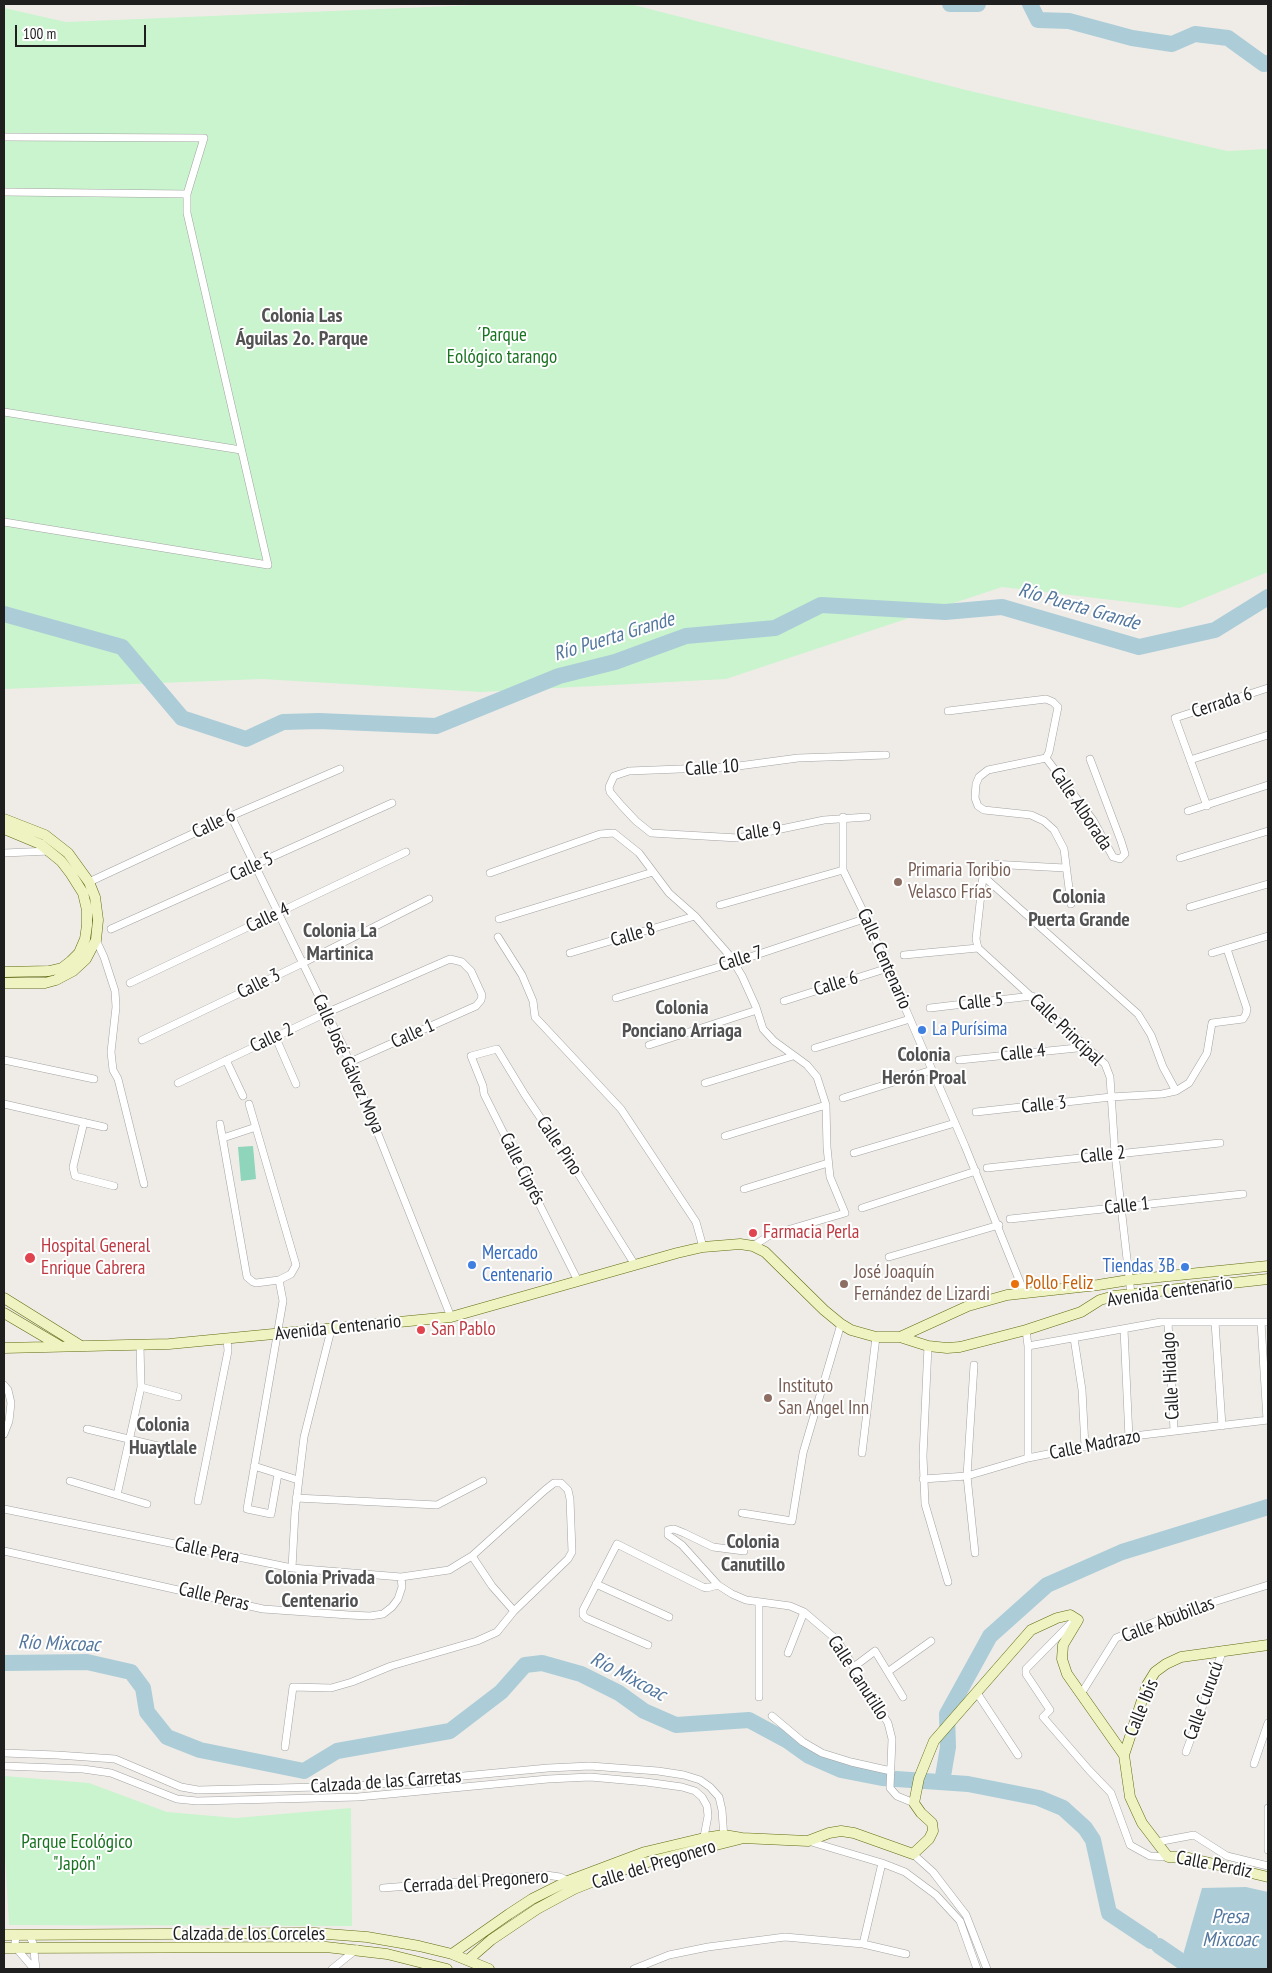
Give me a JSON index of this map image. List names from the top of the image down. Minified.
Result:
{"streets":{"street":["Cerrada 6","Calle 10","Calle Alborada","Calle 6","Calle 9","Calle 5","Calle 4","Calle 8","Calle 7","Calle Centenario","Calle 3","Calle Principal","Calle 1","Calle 2","Calle José Gálvez Moya","Calle Pino","Calle Ciprés","Avenida Centenario","Calle Hidalgo","Calle Madrazo","Calle Pera","Calle Peras","Calle Abubillas","Calle Canutillo","Calle Curucú","Calle Ibis","Calzada de las Carretas","Calle del Pregonero","Calle Perdiz","Cerrada del Pregonero","Calzada de los Corceles"]},"crossings":[["Calle 10","Calle 9"],["Calle 6","Calle Centenario"],["Calle 6","Calle José Gálvez Moya"],["Calle 9","Calle Centenario"],["Calle 5","Calle Principal"],["Calle 5","Calle José Gálvez Moya"],["Calle 4","Calle Principal"],["Calle 4","Calle José Gálvez Moya"],["Calle 7","Calle Centenario"],["Calle Centenario","Avenida Centenario"],["Calle 3","Calle Principal"],["Calle 3","Calle José Gálvez Moya"],["Calle Principal","Calle 1"],["Calle Principal","Calle 2"],["Calle Principal","Avenida Centenario"],["Calle 1","Calle 2"],["Calle 1","Calle José Gálvez Moya"],["Calle 2","Calle José Gálvez Moya"],["Calle José Gálvez Moya","Avenida Centenario"],["Calle Pino","Calle Ciprés"],["Calle Pino","Avenida Centenario"],["Calle Ciprés","Avenida Centenario"],["Calle Hidalgo","Calle Madrazo"],["Calle Pera","Calle Peras"],["Calle Canutillo","Calle del Pregonero"],["Calle Curucú","Calle Ibis"],["Calle Ibis","Calle Perdiz"],["Calzada de las Carretas","Calle del Pregonero"],["Calle del Pregonero","Cerrada del Pregonero"],["Calle del Pregonero","Calzada de los Corceles"]],"districts":["Colonia Las Águilas 2o. Parque","Colonia Puerta Grande","Colonia La Martinica","Colonia Ponciano Arriaga","Colonia Herón Proal","Colonia Huaytlale","Colonia Canutillo","Colonia Privada Centenario"],"water":["Río Puerta Grande","Río Mixcoac","Presa Mixcoac"],"parks":["´Parque Eológico tarango","Parque Ecológico \"Japón\""],"places":["Primaria Toribio Velasco Frías","La Purísima","Farmacia Perla","Hospital General Enrique Cabrera","Mercado Centenario","Tiendas 3B","José Joaquín Fernández de Lizardi","Pollo Feliz","San Pablo","Instituto San Angel Inn"],"scale_bar":"100 m"}
